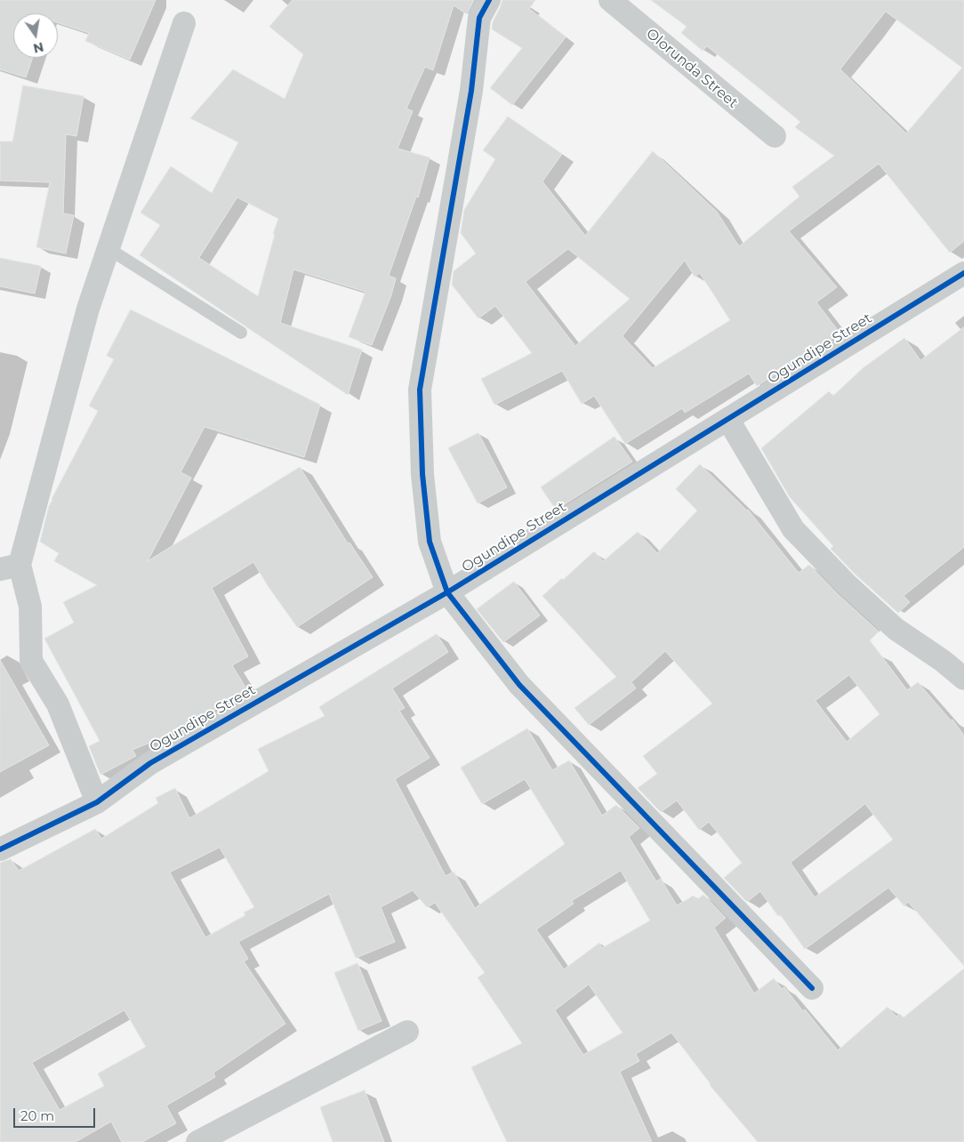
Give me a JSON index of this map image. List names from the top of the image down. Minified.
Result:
{"streets":{"street":["Olorunda Street","Ogundipe Street"]},"scale_bar":"20 m","north":"bottom"}
